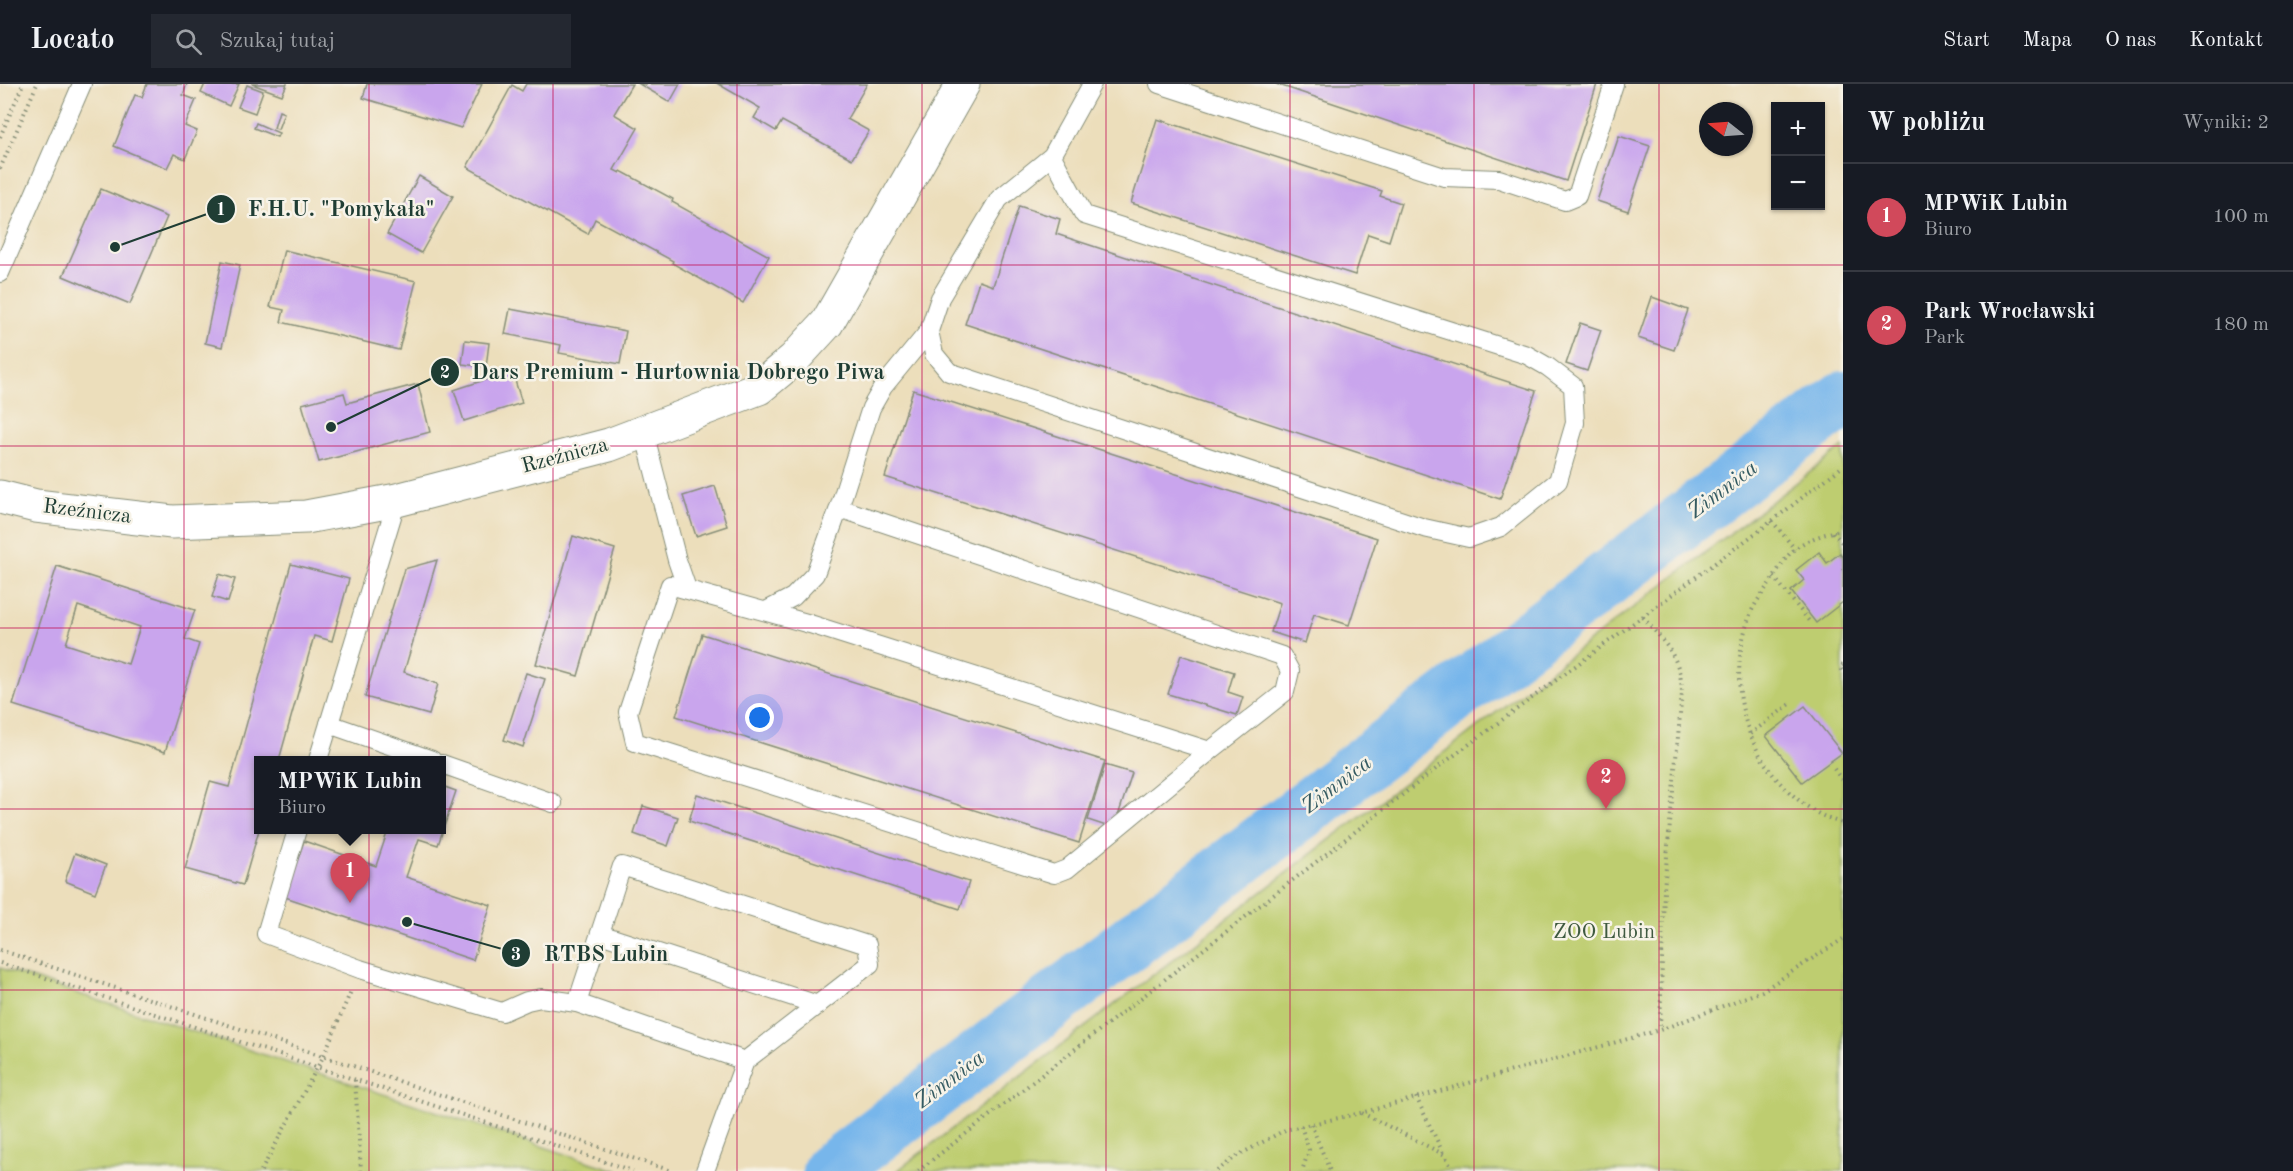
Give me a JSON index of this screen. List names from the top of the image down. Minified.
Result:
{"streets":{"street":["Rzeźnicza"]},"water":["Zimnica"],"parks":["ZOO Lubin"],"places":["F.H.U. \"Pomykała\"","Dars Premium - Hurtownia Dobrego Piwa","RTBS Lubin"],"north":"left","page":{"header":"Locato","search":"Szukaj tutaj","nav":["Start","Mapa","O nas","Kontakt"],"heading":["W pobliżu","Wyniki: 2"],"map_buttons":["+","−"],"list":[{"mark":"1","name":"MPWiK Lubin","note":"Biuro","value":"100 m"},{"mark":"2","name":"Park Wrocławski","note":"Park","value":"180 m"}],"popup":["MPWiK Lubin","Biuro"],"pins":["2","1"]}}
